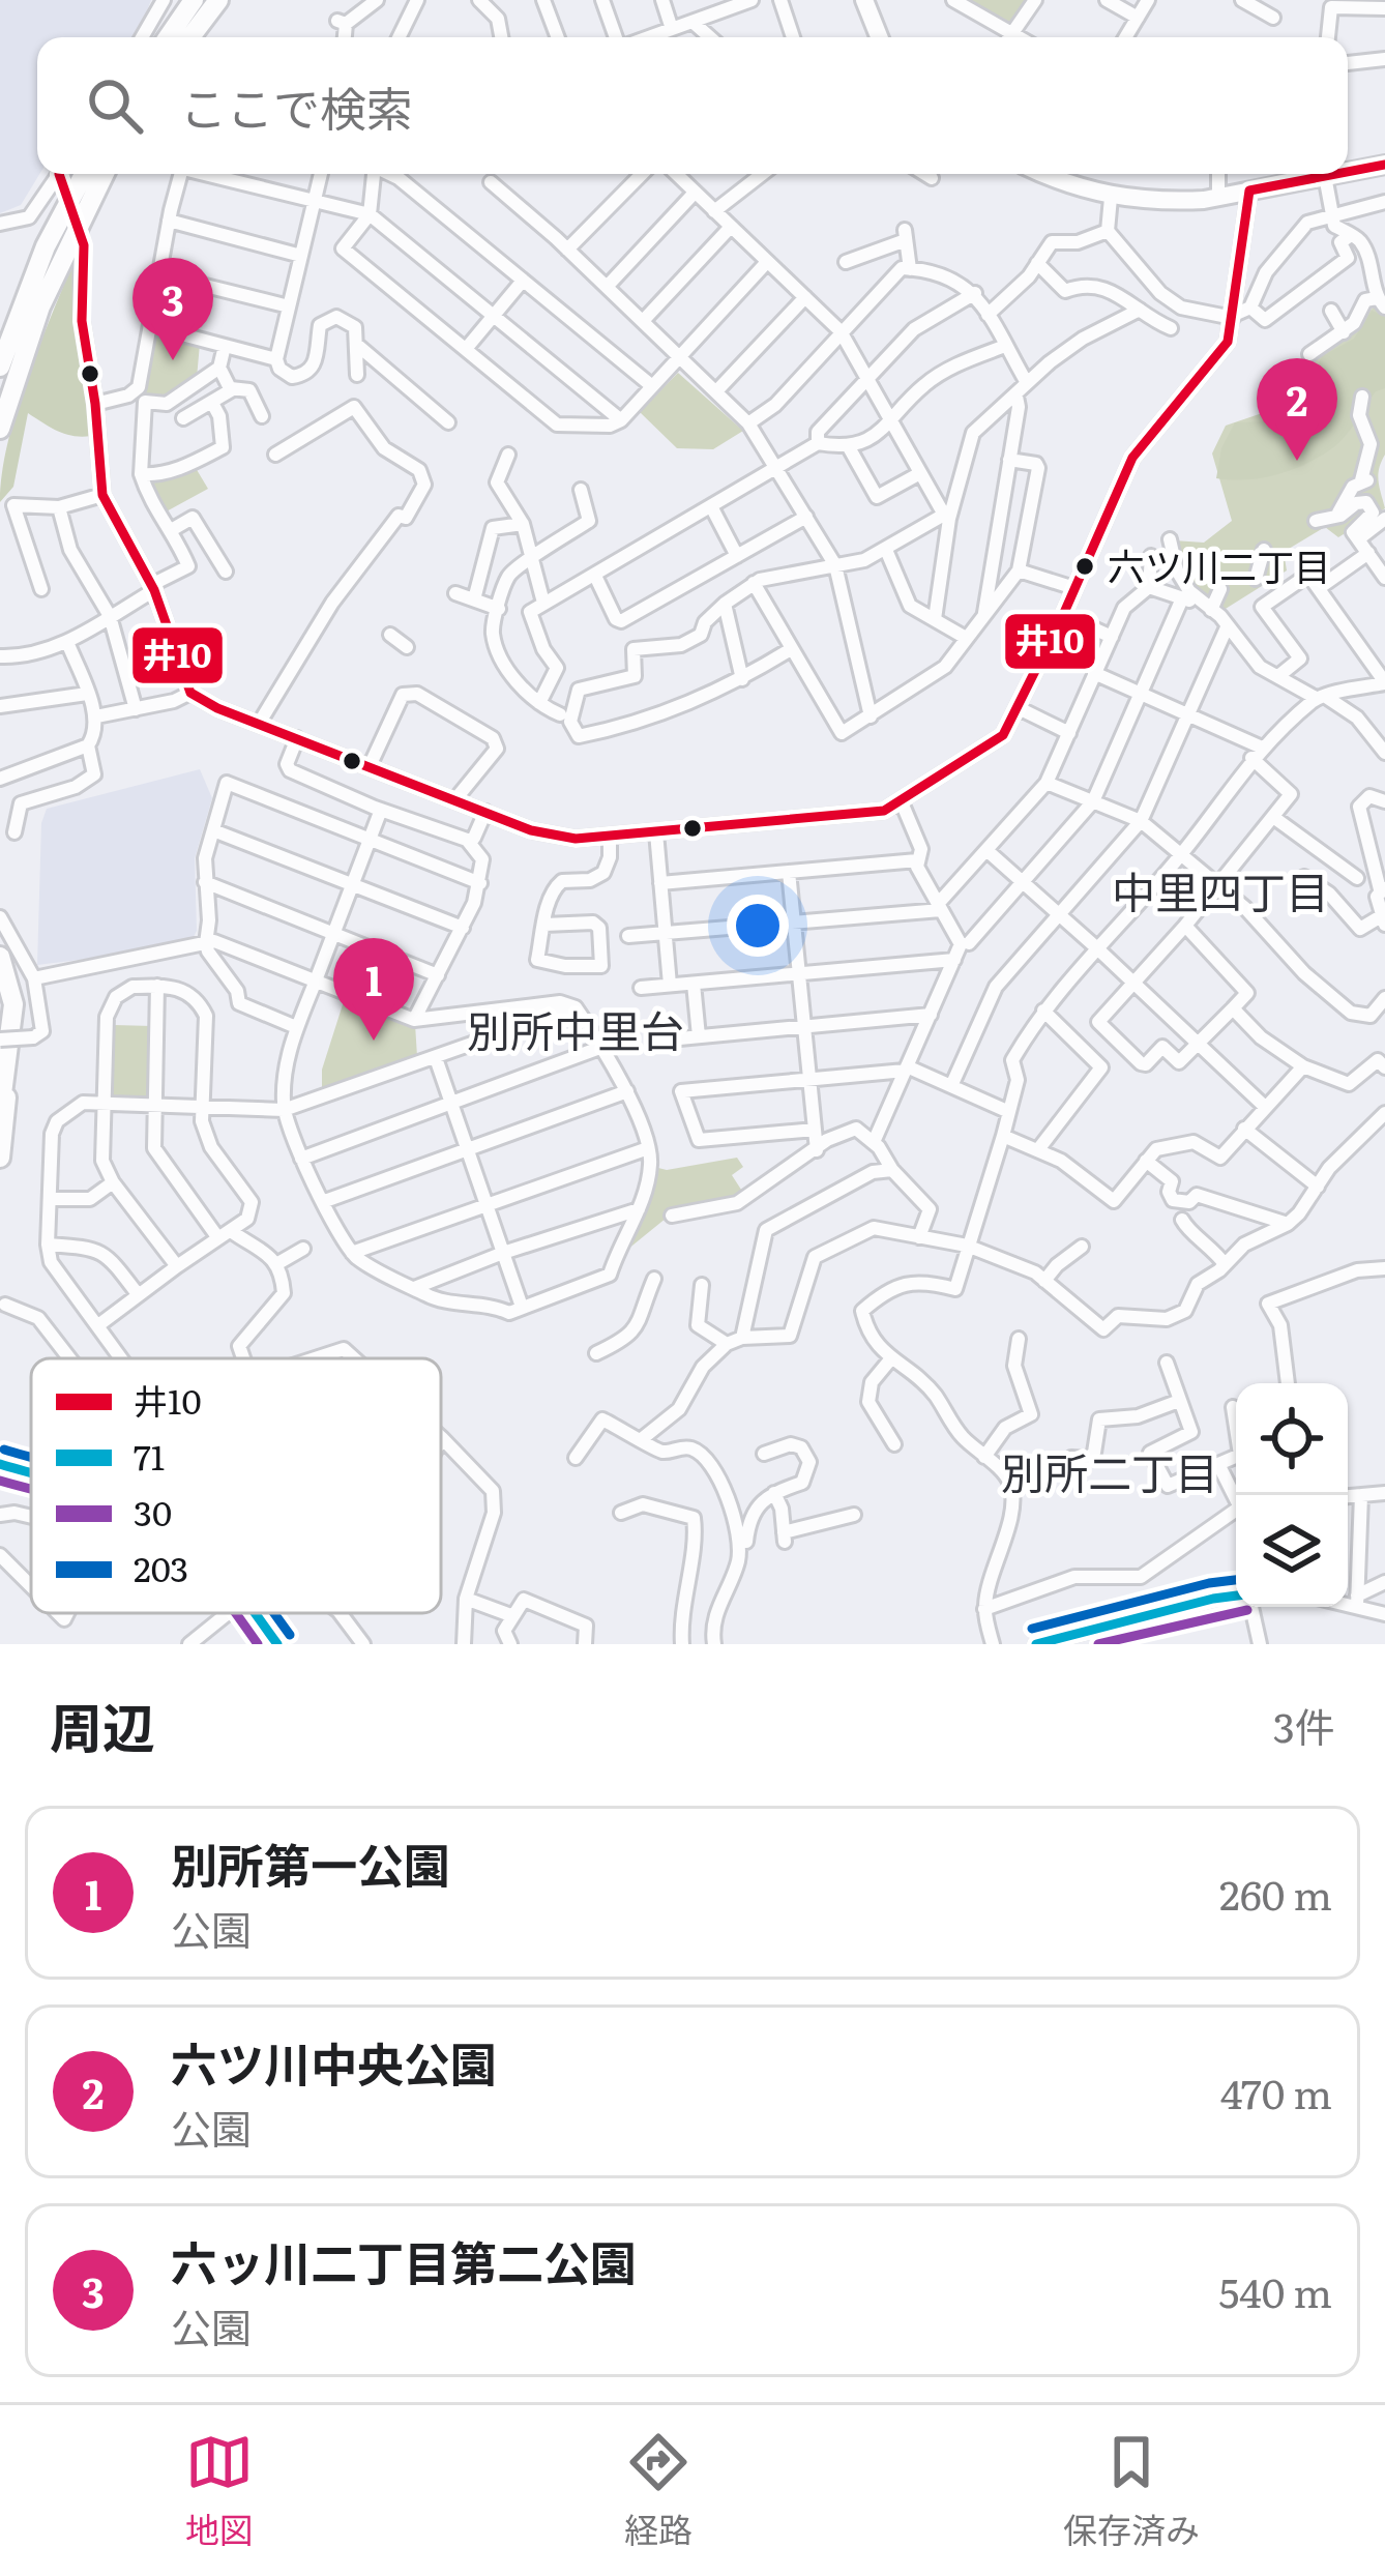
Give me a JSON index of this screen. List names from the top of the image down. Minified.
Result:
{"districts":["中里四丁目","別所中里台","別所二丁目"],"places":["六ツ川二丁目"],"lines":["transit line 井10","transit line 203","transit line 71","transit line 30"],"legend":["井10","71","30","203"],"page":{"search":"ここで検索","pins":["3","2","1"],"heading":["周辺","3件"],"list":[{"mark":"1","name":"別所第一公園","note":"公園","value":"260 m"},{"mark":"2","name":"六ツ川中央公園","note":"公園","value":"470 m"},{"mark":"3","name":"六ッ川二丁目第二公園","note":"公園","value":"540 m"}],"nav":["地図","経路","保存済み"]}}
